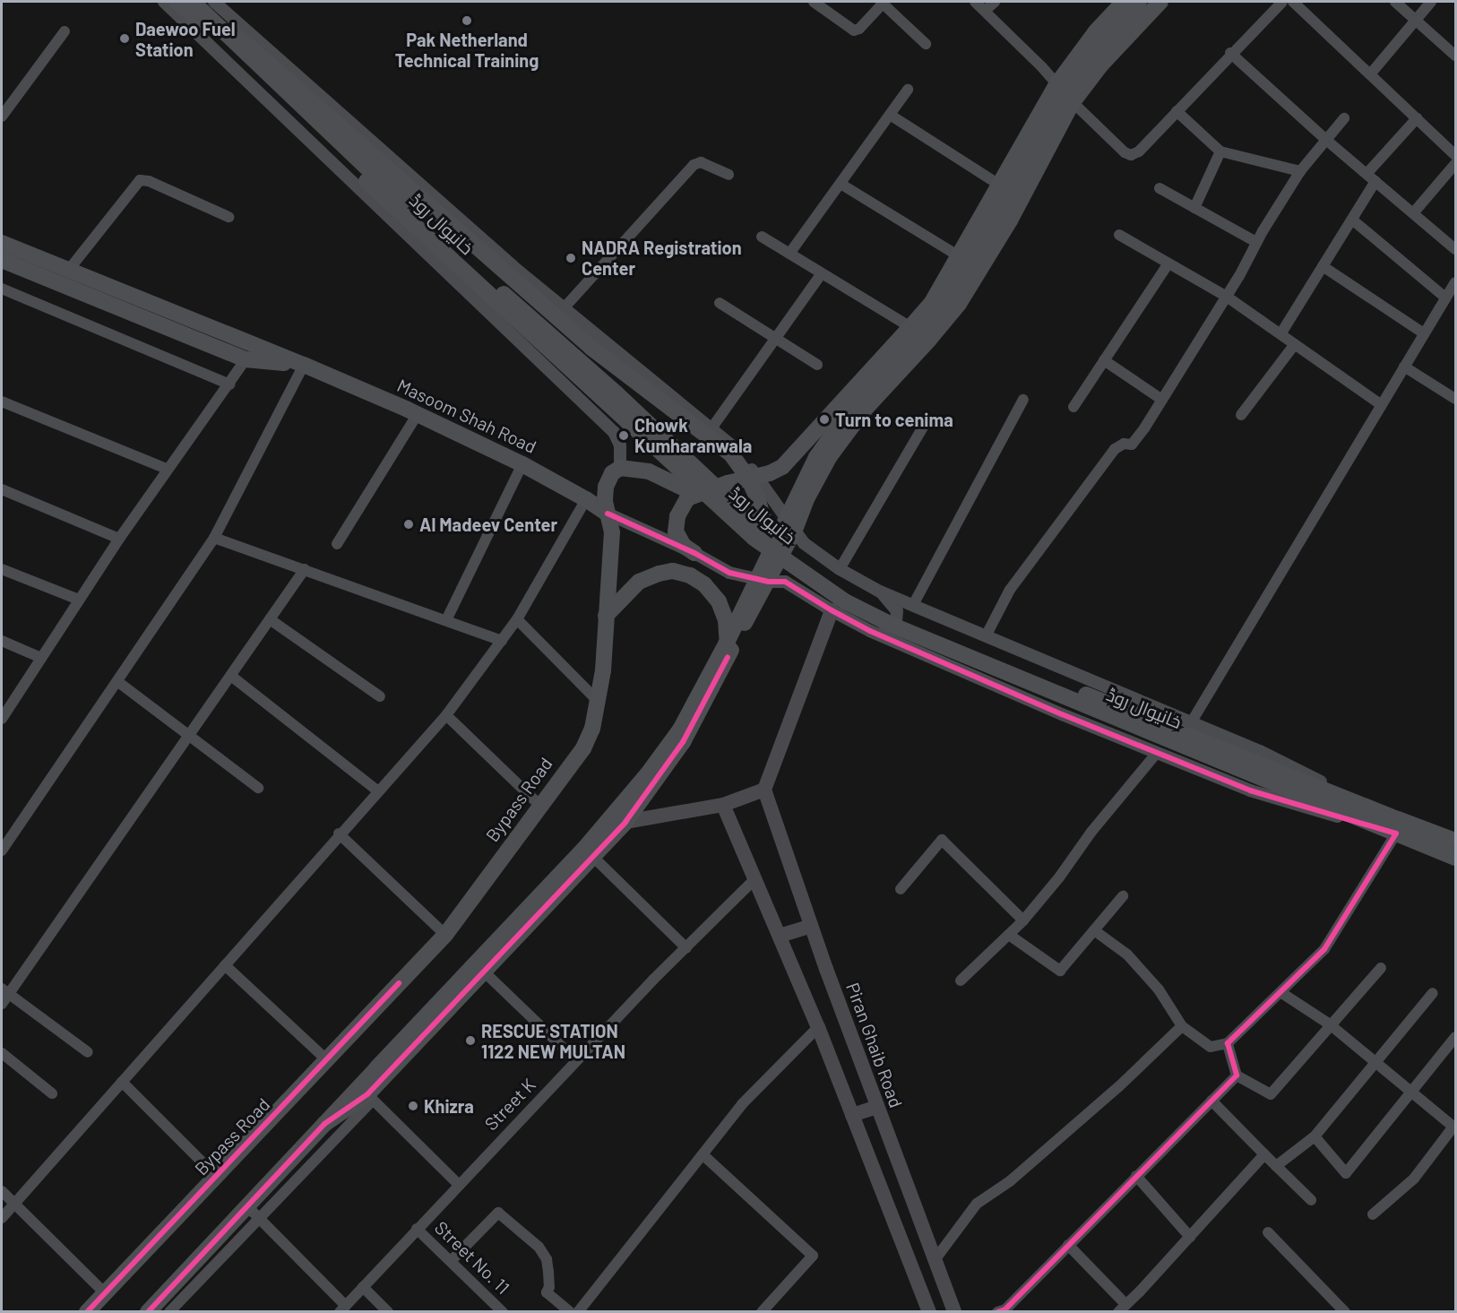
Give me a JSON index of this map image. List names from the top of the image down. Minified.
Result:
{"streets":{"main road":["خانیوال روڈ","Masoom Shah Road","Bypass Road","Piran Ghaib Road"],"street":["Street K","Street No. 11"]},"crossings":[["Masoom Shah Road","Bypass Road"],["Street K","Street No. 11"]],"places":["Pak Netherland Technical Training","Daewoo Fuel Station","NADRA Registration Center","Turn to cenima","Chowk Kumharanwala","Al Madeev Center","RESCUE STATION 1122 NEW MULTAN","Khizra"]}
